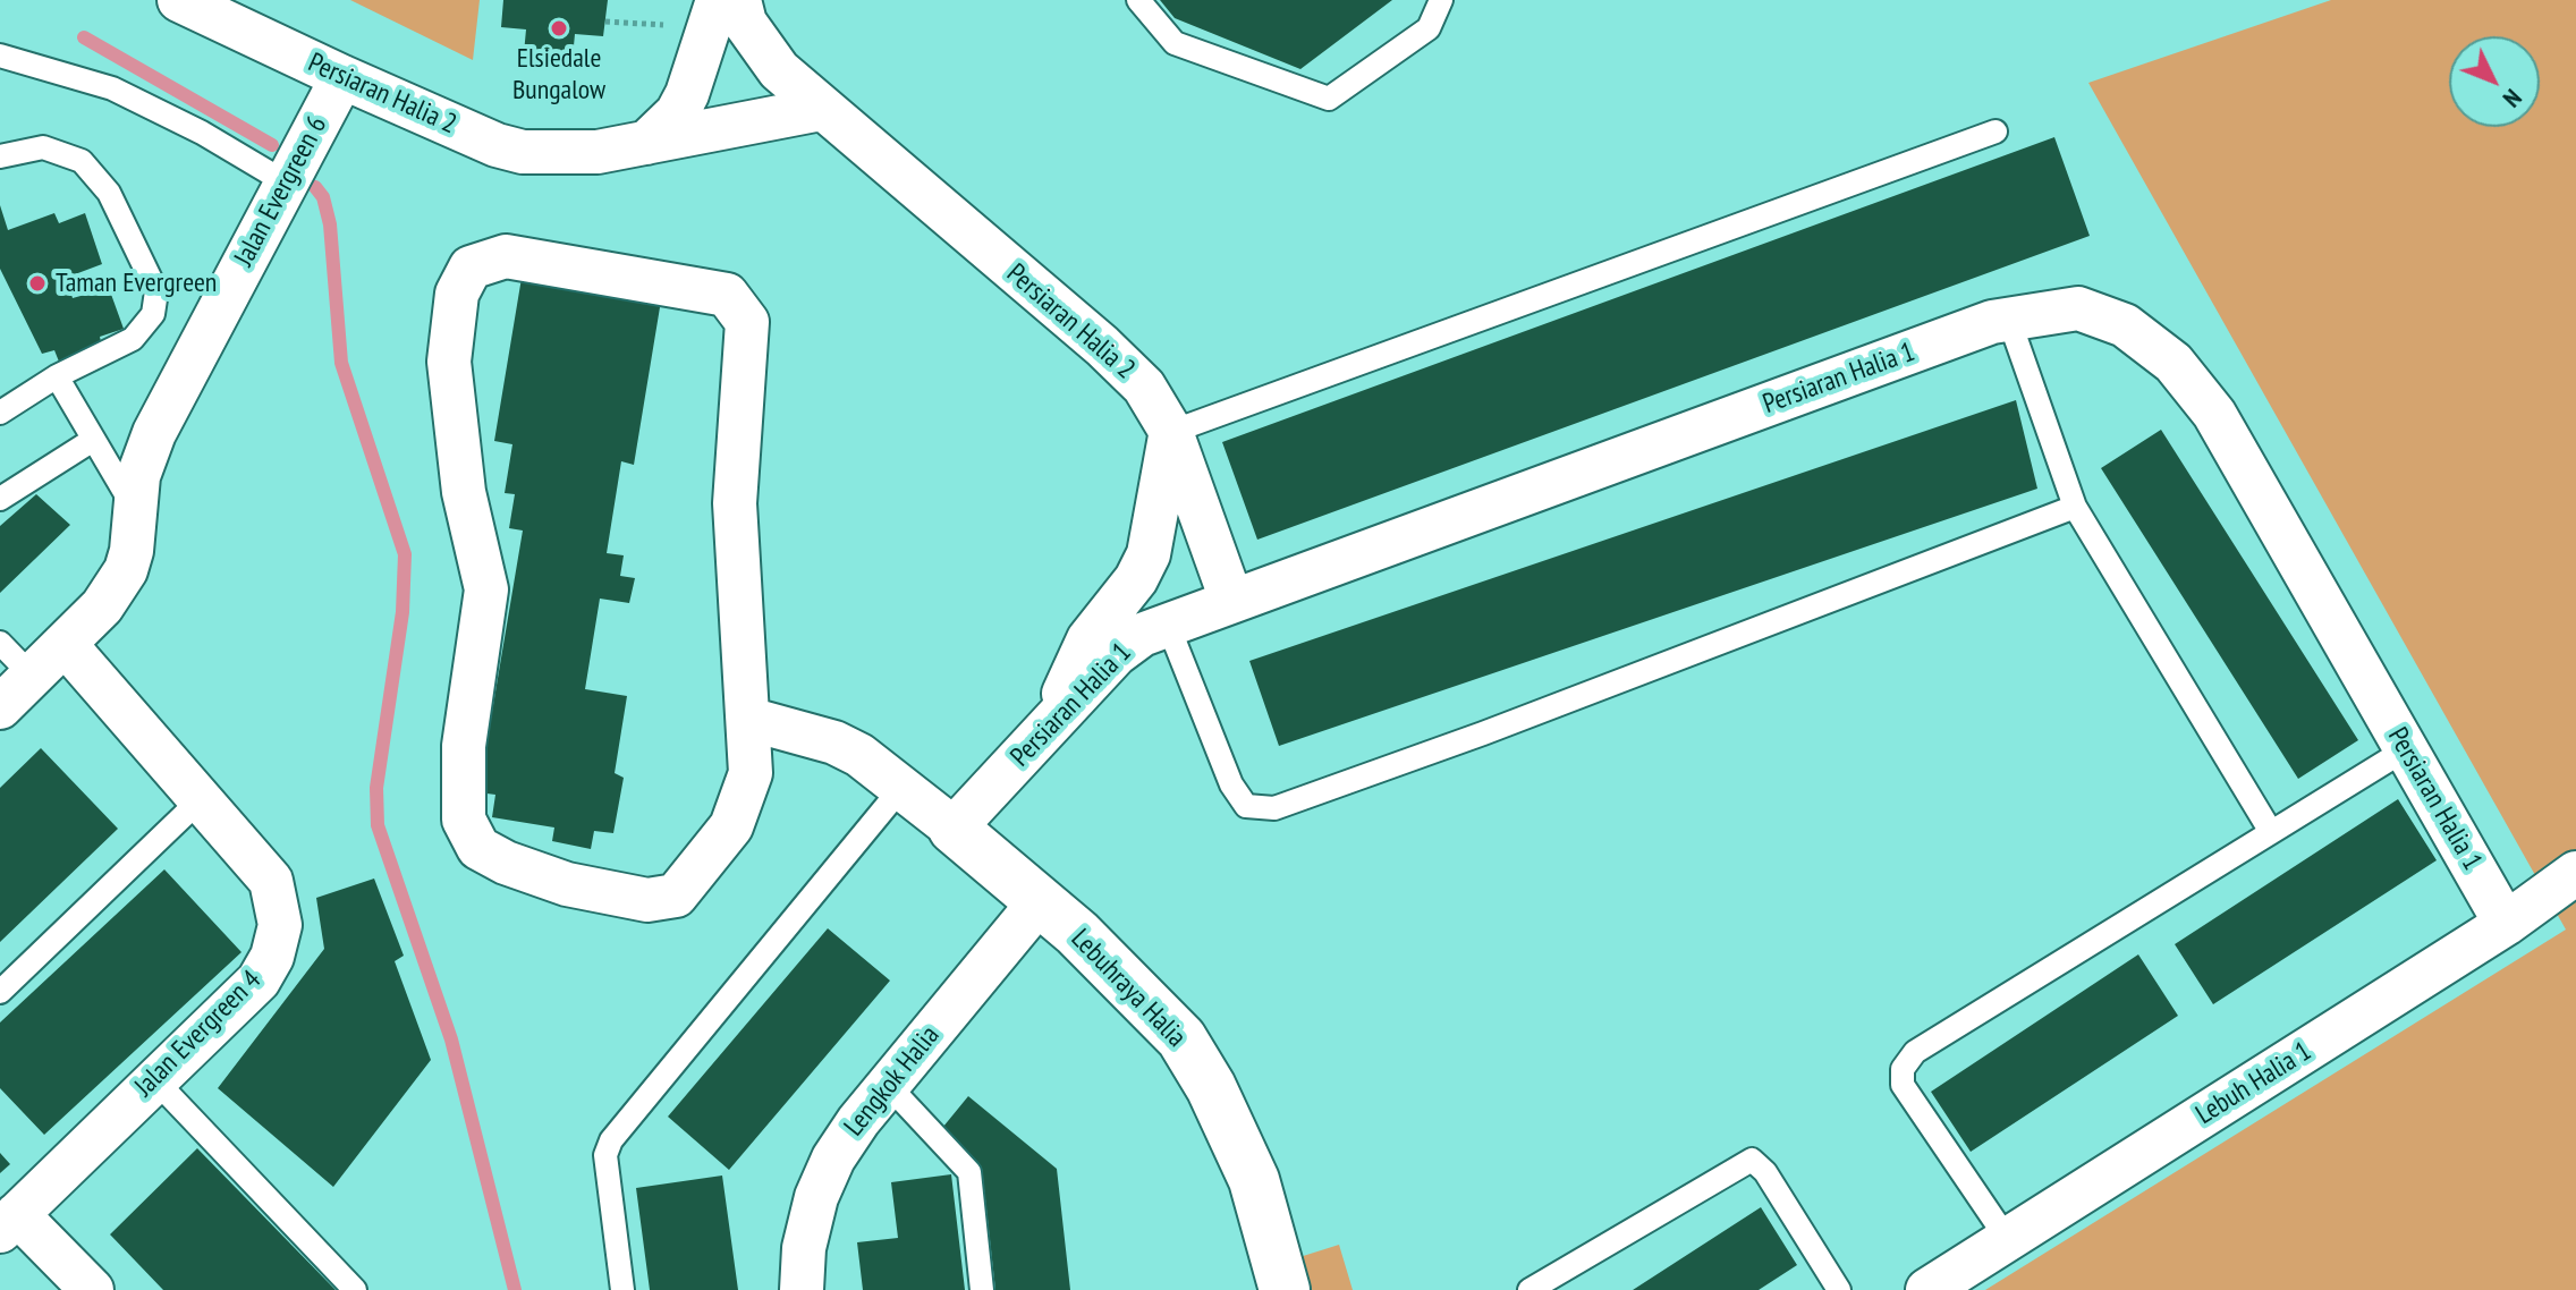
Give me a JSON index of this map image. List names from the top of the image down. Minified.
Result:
{"streets":{"street":["Persiaran Halia 2","Jalan Evergreen 6","Persiaran Halia 1","Lebuhraya Halia","Jalan Evergreen 4","Lengkok Halia","Lebuh Halia 1"]},"crossings":[["Persiaran Halia 2","Jalan Evergreen 6"],["Persiaran Halia 2","Persiaran Halia 1"],["Jalan Evergreen 6","Jalan Evergreen 4"],["Persiaran Halia 1","Lebuhraya Halia"],["Persiaran Halia 1","Lebuh Halia 1"],["Lebuhraya Halia","Lengkok Halia"]],"places":["Elsiedale Bungalow","Taman Evergreen"],"north":"bottom right"}
